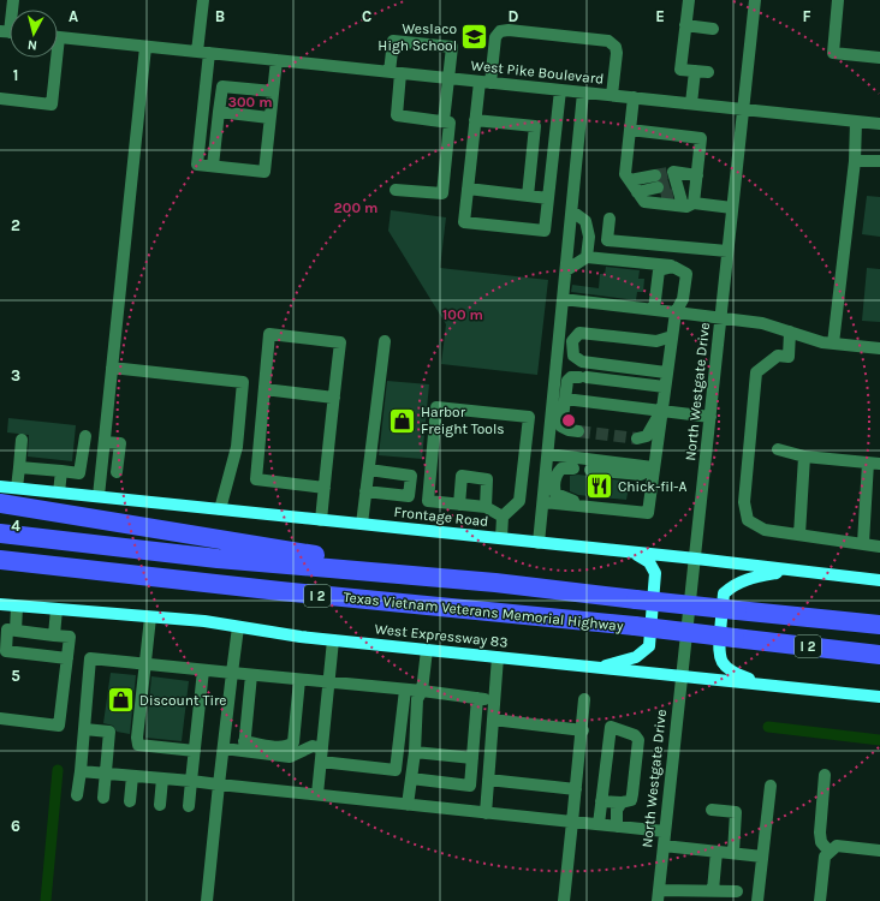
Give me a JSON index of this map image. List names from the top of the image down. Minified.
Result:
{"streets":{"highway":["I 2","Texas Vietnam Veterans Memorial Highway"],"main road":["Frontage Road","West Expressway 83"],"street":["West Pike Boulevard","North Westgate Drive"]},"crossings":[["West Pike Boulevard","North Westgate Drive"],["North Westgate Drive","Frontage Road"],["North Westgate Drive","West Expressway 83"]],"places":{"school or university":["Weslaco High School"],"shop":["Harbor Freight Tools","Discount Tire"],"restaurant":["Chick-fil-A"]},"north":"bottom","grid":{"columns":["A","B","C","D","E","F"],"rows":["1","2","3","4","5","6"]},"rings":["300 m","200 m","100 m"]}
